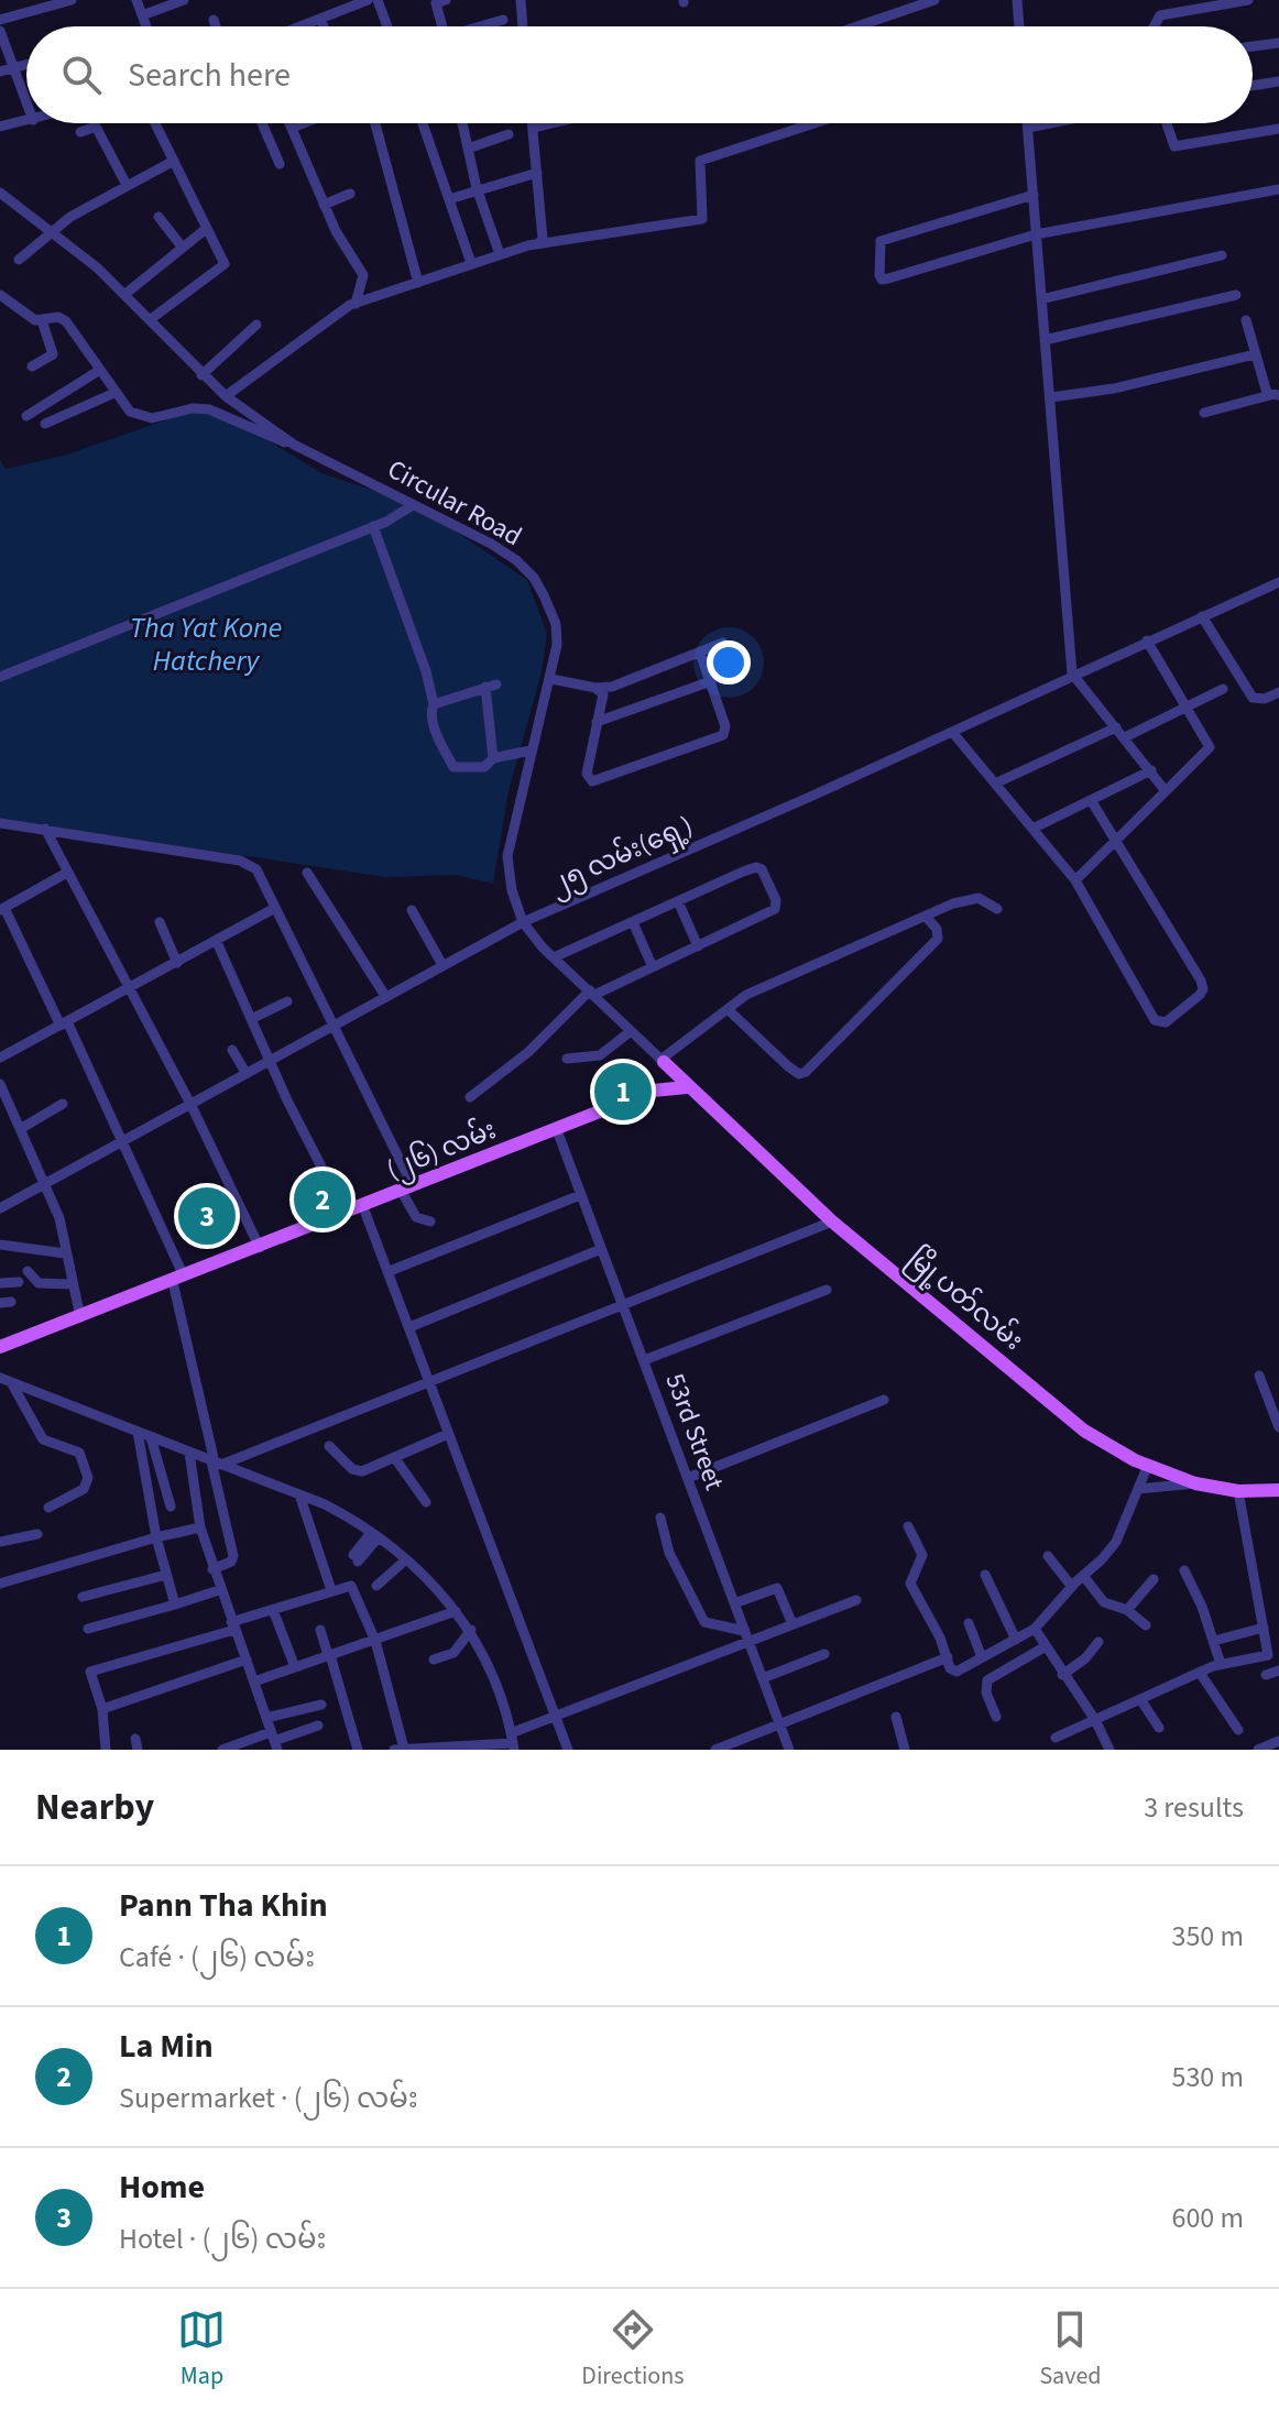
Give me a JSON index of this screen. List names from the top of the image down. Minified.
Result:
{"streets":{"main road":["(၂၆) လမ်း","မြို့ပတ်လမ်း"],"street":["Circular Road","၂၅ လမ်း(ရှေ့)","53rd Street"]},"crossings":[["Circular Road","၂၅ လမ်း(ရှေ့)"],["Circular Road","မြို့ပတ်လမ်း"],["(၂၆) လမ်း","မြို့ပတ်လမ်း"],["(၂၆) လမ်း","53rd Street"]],"water":["Tha Yat Kone Hatchery"],"page":{"search":"Search here","pins":["1","2","3"],"heading":["Nearby","3 results"],"list":[{"mark":"1","name":"Pann Tha Khin","note":"Café · (၂၆) လမ်း","value":"350 m"},{"mark":"2","name":"La Min","note":"Supermarket · (၂၆) လမ်း","value":"530 m"},{"mark":"3","name":"Home","note":"Hotel · (၂၆) လမ်း","value":"600 m"}],"nav":["Map","Directions","Saved"]}}
